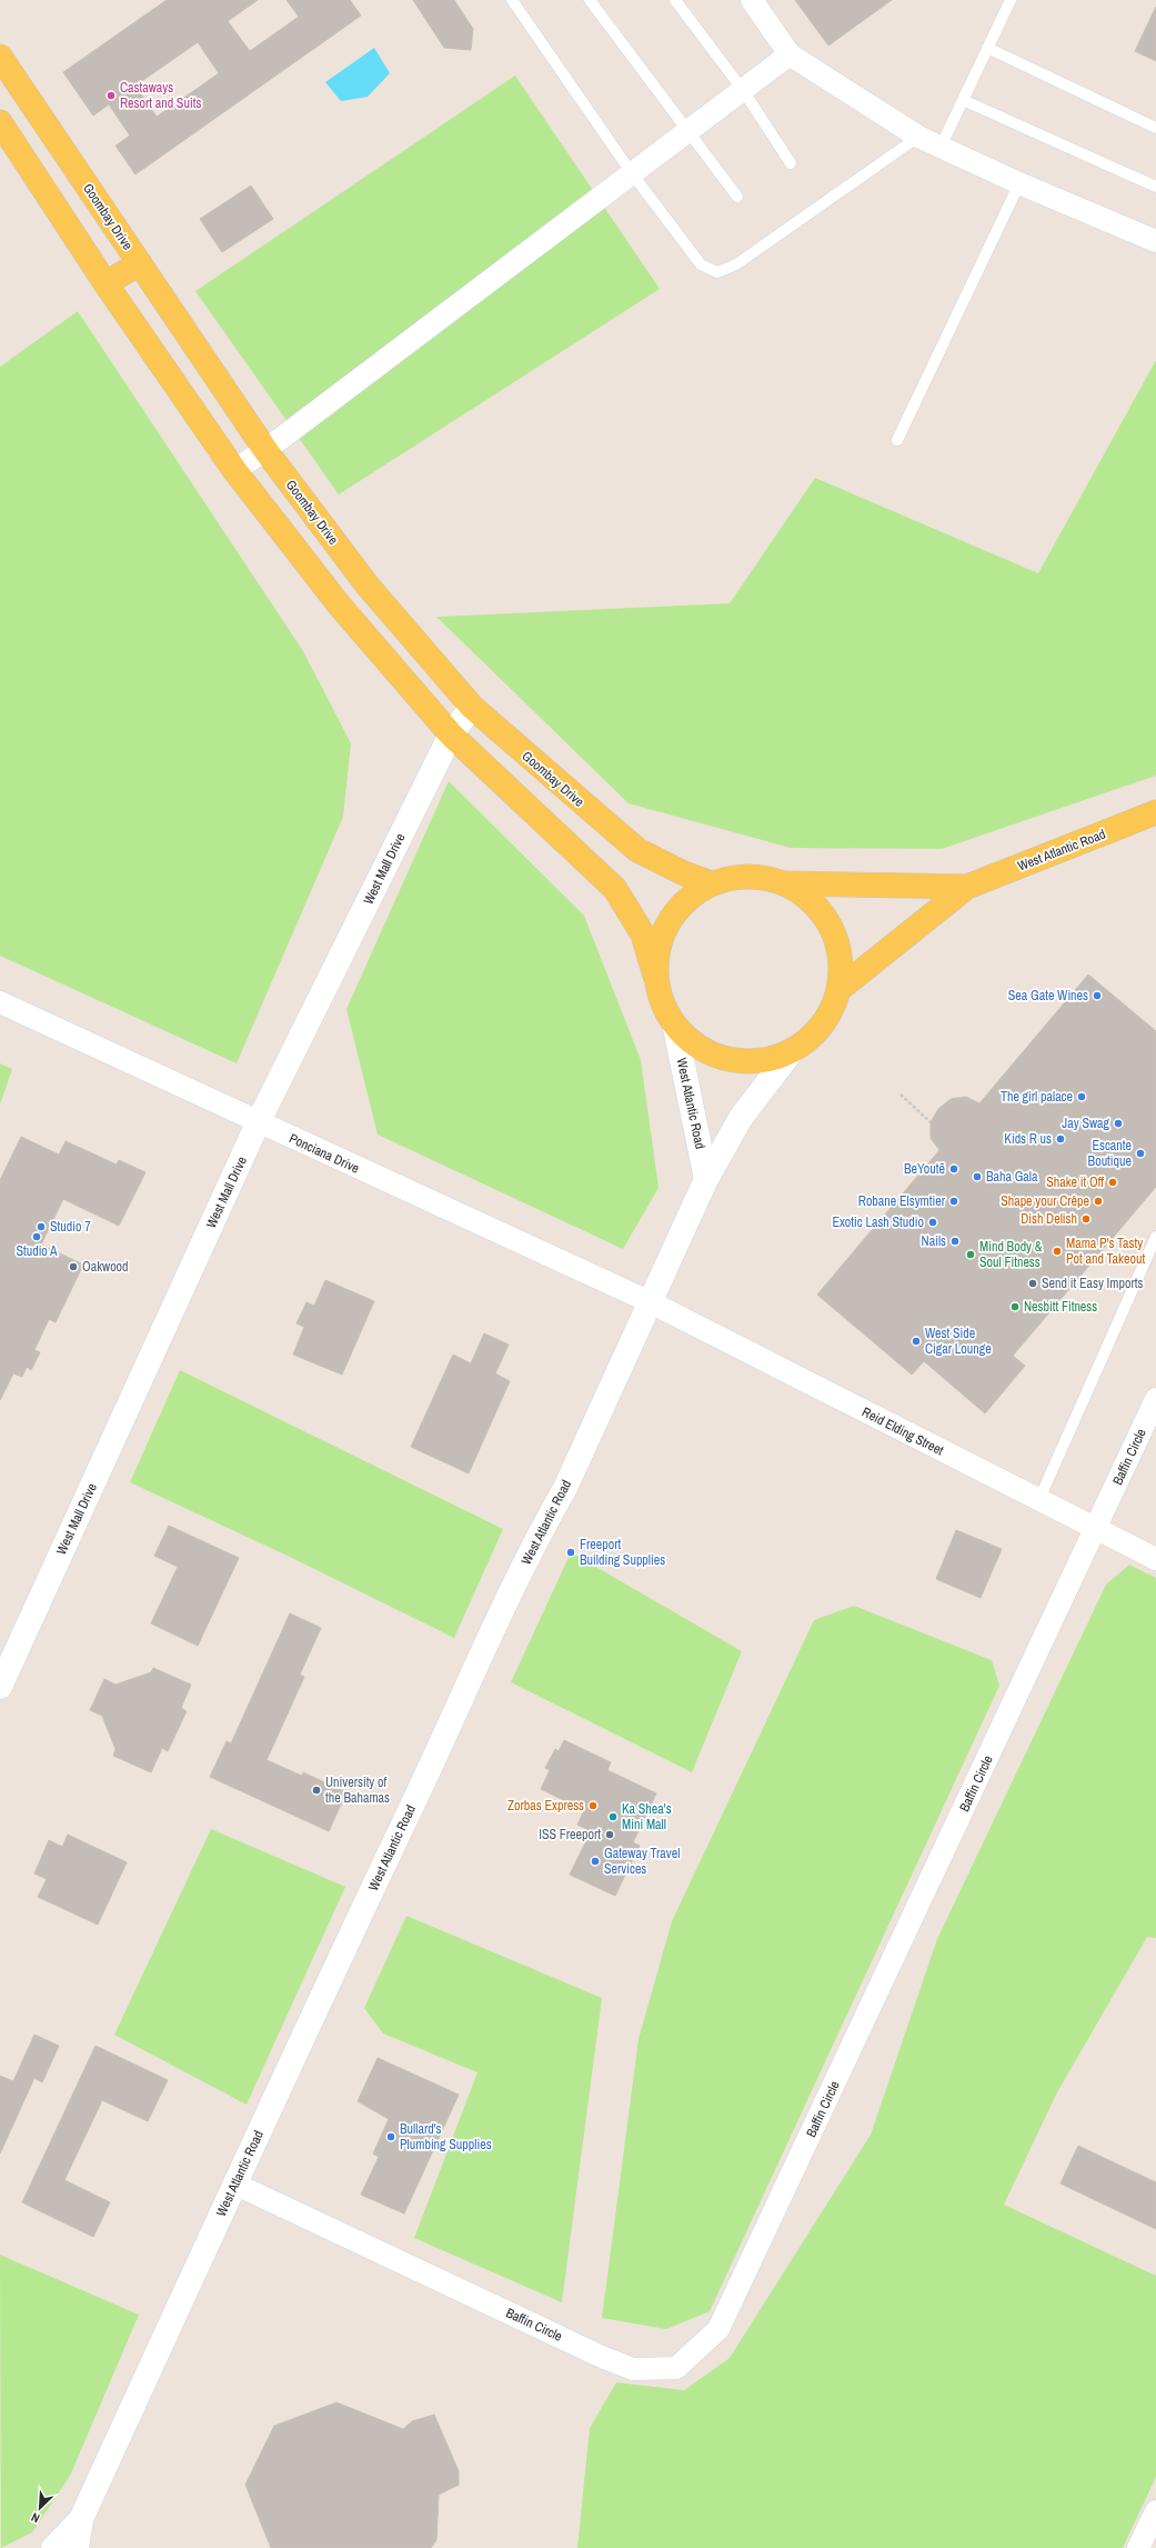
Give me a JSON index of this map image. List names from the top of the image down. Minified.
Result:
{"streets":{"main road":["Goombay Drive","West Atlantic Road","West Mall Drive"],"street":["Ponciana Drive","Reid Elding Street","Baffin Circle"]},"crossings":[["Goombay Drive","West Mall Drive"],["West Atlantic Road","Ponciana Drive"],["West Atlantic Road","Reid Elding Street"],["West Atlantic Road","Baffin Circle"],["West Mall Drive","Ponciana Drive"],["Ponciana Drive","Reid Elding Street"],["Reid Elding Street","Baffin Circle"]],"places":["Castaways Resort and Suits","Sea Gate Wines","The girl palace","Jay Swag","Kids R us","Escante Boutique","BeYoutē","Baha Gala","Shake it Off","Robane Elsymtier","Shape your Crêpe","Dish Delish","Exotic Lash Studio","Studio 7","Studio A","Nails","Mama P's Tasty Pot and Takeout","Mind Body & Soul Fitness","Oakwood","Send it Easy Imports","Nesbitt Fitness","West Side Cigar Lounge","Freeport Building Supplies","University of the Bahamas","Zorbas Express","Ka Shea's Mini Mall","ISS Freeport","Gateway Travel Services","Bullard's Plumbing Supplies"],"north":"bottom left"}
